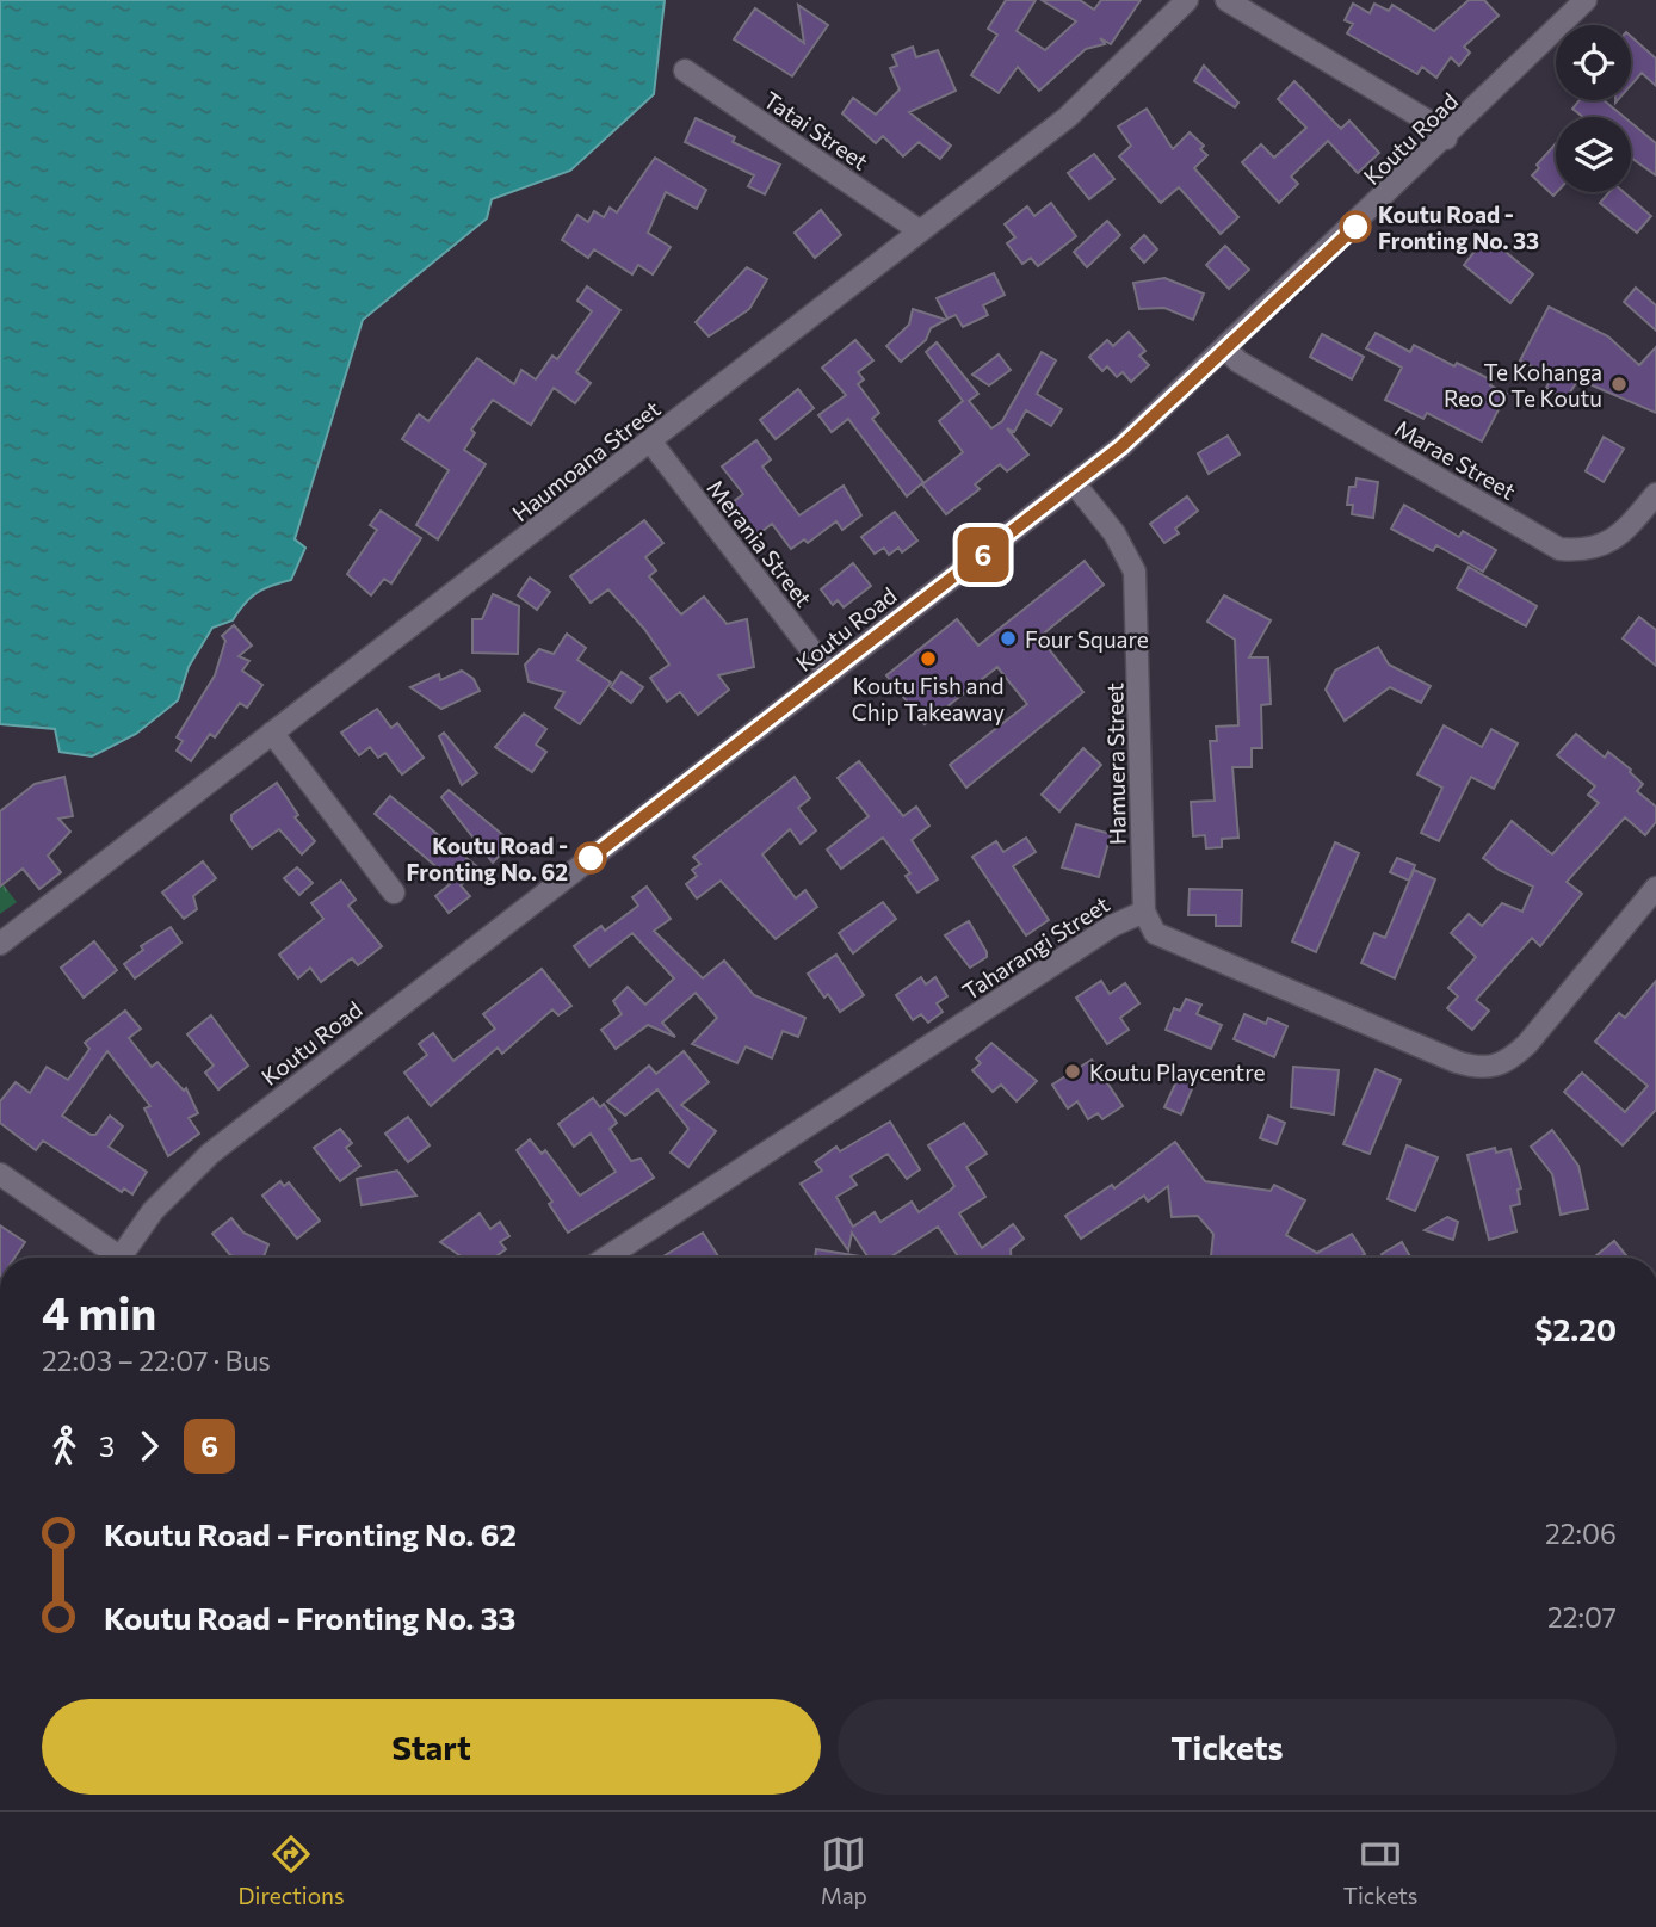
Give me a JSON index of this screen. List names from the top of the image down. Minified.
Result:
{"streets":{"street":["Tatai Street","Koutu Road","Marae Street","Haumoana Street","Merania Street","Hamuera Street","Taharangi Street"]},"crossings":[["Tatai Street","Haumoana Street"],["Koutu Road","Marae Street"],["Koutu Road","Merania Street"],["Koutu Road","Hamuera Street"],["Haumoana Street","Merania Street"],["Hamuera Street","Taharangi Street"]],"places":["Koutu Road - Fronting No. 33","Te Kohanga Reo O Te Koutu","Four Square","Koutu Fish and Chip Takeaway","Koutu Road - Fronting No. 62","Koutu Playcentre"],"lines":["bus line 6"],"page":{"on_map":"6","heading":["4 min","22:03 – 22:07 · Bus","$2.20"],"legs":["3","6"],"list":[{"name":"Koutu Road - Fronting No. 62","value":"22:06"},{"name":"Koutu Road - Fronting No. 33","value":"22:07"}],"buttons":["Start","Tickets"],"tabs":["Directions","Map","Tickets"]}}
